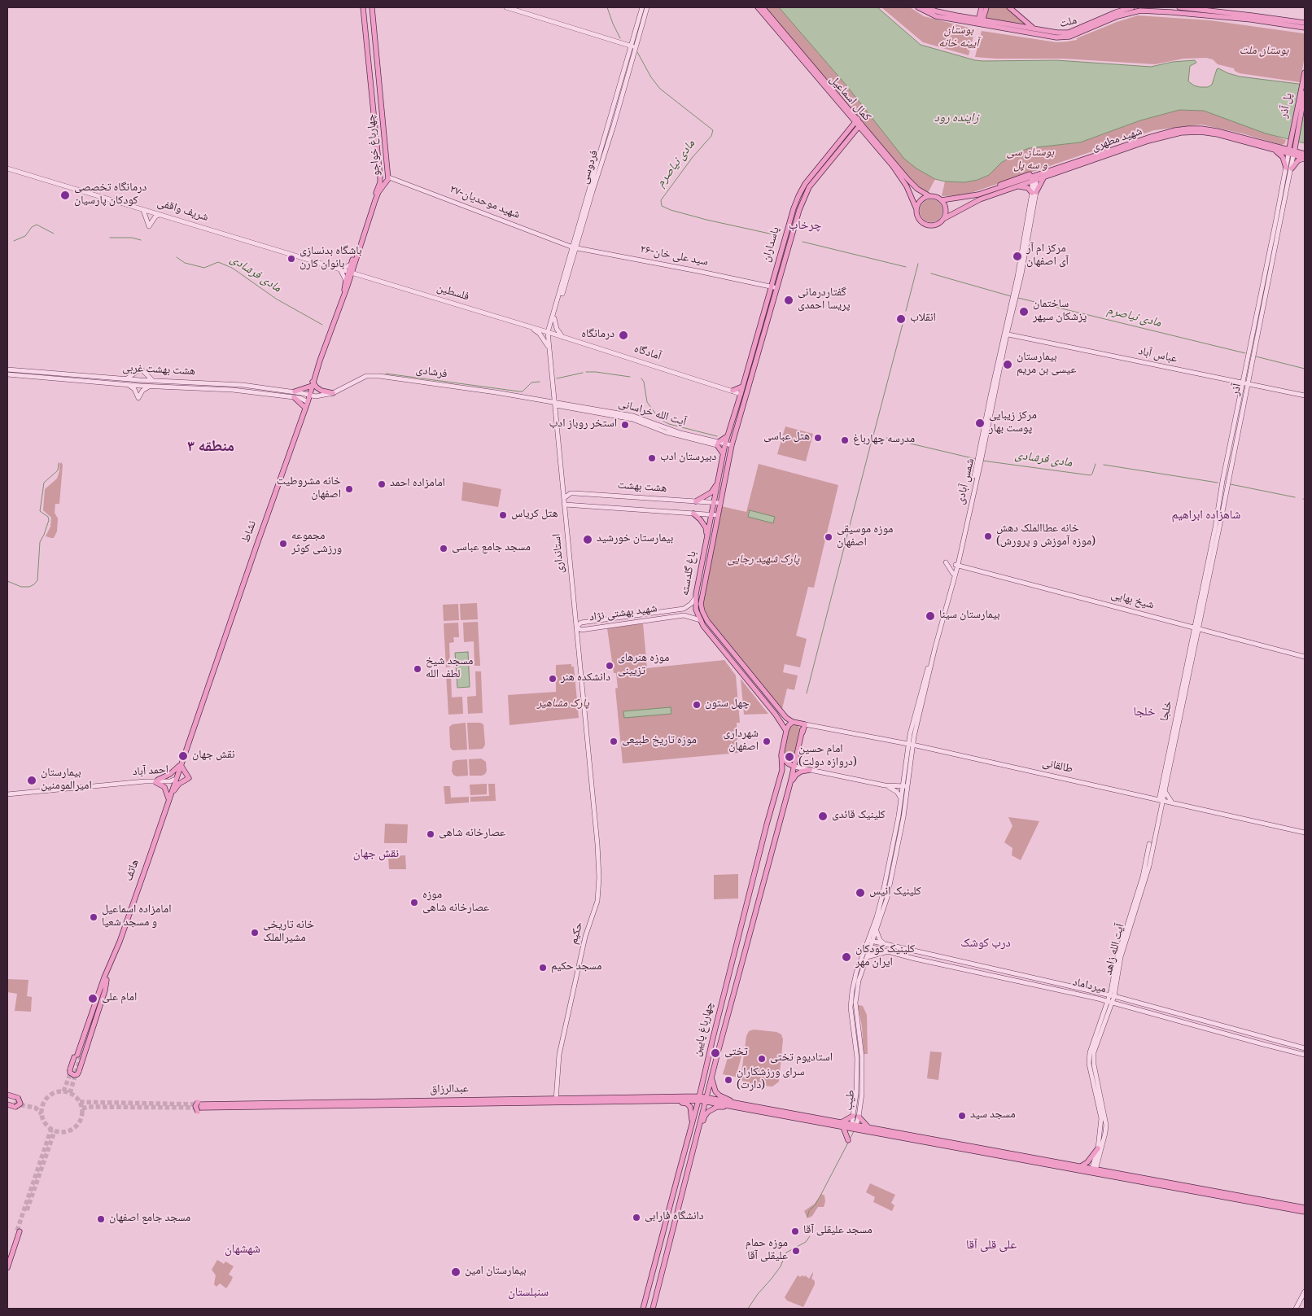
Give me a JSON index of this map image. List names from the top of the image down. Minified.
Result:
{"streets":{"main road":["ملت","کمال اسماعیل","پل آذر","شهید مطهری","چهارباغ خواجو","فردوسی","۲۷-شهید موحدیان","شریف واقفی","پاسداران","۲۶-سید علی خان","فلسطین","آمادگاه","عباس آباد","هشت بهشت غربی","فرشادی","آذر","آیت الله خراسانی","شمس آبادی","هشت بهشت","نشاط","استانداری","باغ گلدسته","شیخ بهایی","شهید بهشتی نژاد","خلجا","طالقانی","احمد آباد","هاتف","حکیم","آیت الله زاهد","میرداماد","چهارباغ پایین","عبدالرزاق","طیب"]},"crossings":[["کمال اسماعیل","شهید مطهری"],["کمال اسماعیل","پاسداران"],["شهید مطهری","آذر"],["شهید مطهری","شمس آبادی"],["چهارباغ خواجو","۲۷-شهید موحدیان"],["چهارباغ خواجو","شریف واقفی"],["چهارباغ خواجو","فلسطین"],["چهارباغ خواجو","نشاط"],["فردوسی","۲۷-شهید موحدیان"],["فردوسی","۲۶-سید علی خان"],["فردوسی","فلسطین"],["فردوسی","آمادگاه"],["فردوسی","استانداری"],["۲۷-شهید موحدیان","۲۶-سید علی خان"],["شریف واقفی","فلسطین"],["شریف واقفی","نشاط"],["پاسداران","۲۶-سید علی خان"],["پاسداران","آمادگاه"],["پاسداران","باغ گلدسته"],["فلسطین","آمادگاه"],["فلسطین","نشاط"],["فلسطین","استانداری"],["آمادگاه","استانداری"],["آمادگاه","باغ گلدسته"],["عباس آباد","آذر"],["عباس آباد","شمس آبادی"],["هشت بهشت غربی","فرشادی"],["هشت بهشت غربی","نشاط"],["فرشادی","آیت الله خراسانی"],["فرشادی","نشاط"],["فرشادی","استانداری"],["آذر","شیخ بهایی"],["آذر","خلجا"],["آیت الله خراسانی","استانداری"],["آیت الله خراسانی","باغ گلدسته"],["شمس آبادی","شیخ بهایی"],["شمس آبادی","طالقانی"],["شمس آبادی","طیب"],["هشت بهشت","استانداری"],["هشت بهشت","باغ گلدسته"],["نشاط","احمد آباد"],["نشاط","هاتف"],["استانداری","شهید بهشتی نژاد"],["استانداری","حکیم"],["باغ گلدسته","شهید بهشتی نژاد"],["باغ گلدسته","چهارباغ پایین"],["شیخ بهایی","خلجا"],["خلجا","طالقانی"],["خلجا","آیت الله زاهد"],["طالقانی","آیت الله زاهد"],["طالقانی","چهارباغ پایین"],["احمد آباد","هاتف"],["حکیم","عبدالرزاق"],["آیت الله زاهد","میرداماد"],["میرداماد","طیب"],["چهارباغ پایین","عبدالرزاق"]],"districts":["چرخاب","منطقه ۳","شاهزاده ابراهیم","خلجا","نقش جهان","درب کوشک","علی قلی آقا","شهشهان","سنبلستان"],"water":["زاینده رود","مادی نیاصرم","مادی فرشادی"],"parks":["بوستان آیینه خانه","بوستان ملت","بوستان سی و سه پل","پارک شهید رجایی","پارک مشاهیر"],"places":["درمانگاه تخصصی کودکان پارسیان","مرکز ام آر آی اصفهان","باشگاه بدنسازی بانوان کارن","گفتاردرمانی پریسا احمدی","ساختمان پزشکان سپهر","انقلاب","درمانگاه","بیمارستان عیسی بن مریم","مرکز زیبایی پوست بهار","استخر روباز ادب","هتل عباسی","مدرسه چهارباغ","دبیرستان ادب","امامزاده احمد","خانه مشروطیت اصفهان","هتل کریاس","خانه عطاالملک دهش (موزه آموزش و پرورش)","موزه موسیقی اصفهان","بیمارستان خورشید","مجموعه ورزشی کوثر","مسجد جامع عباسی","بیمارستان سینا","موزه هنرهای تزیینی","مسجد شیخ لطف الله","دانشکده هنر","چهل ستون","موزه تاریخ طبیعی","شهرداری اصفهان","نقش جهان","امام حسین (دروازه دولت)","بیمارستان امیرالمومنین","کلینیک قائدی","عصارخانه شاهی","کلینیک انیس","موزه عصارخانه شاهی","امامزاده اسماعیل و مسجد شعیا","خانه تاریخی مشیرالملک","کلینیک کودکان ایران مهر","مسجد حکیم","امام علی","تختی","استادیوم تختی","سرای ورزشکاران (دارت)","مسجد سید","دانشگاه فارابی","مسجد جامع اصفهان","مسجد علیقلی آقا","موزه حمام علیقلی آقا","بیمارستان امین"]}
